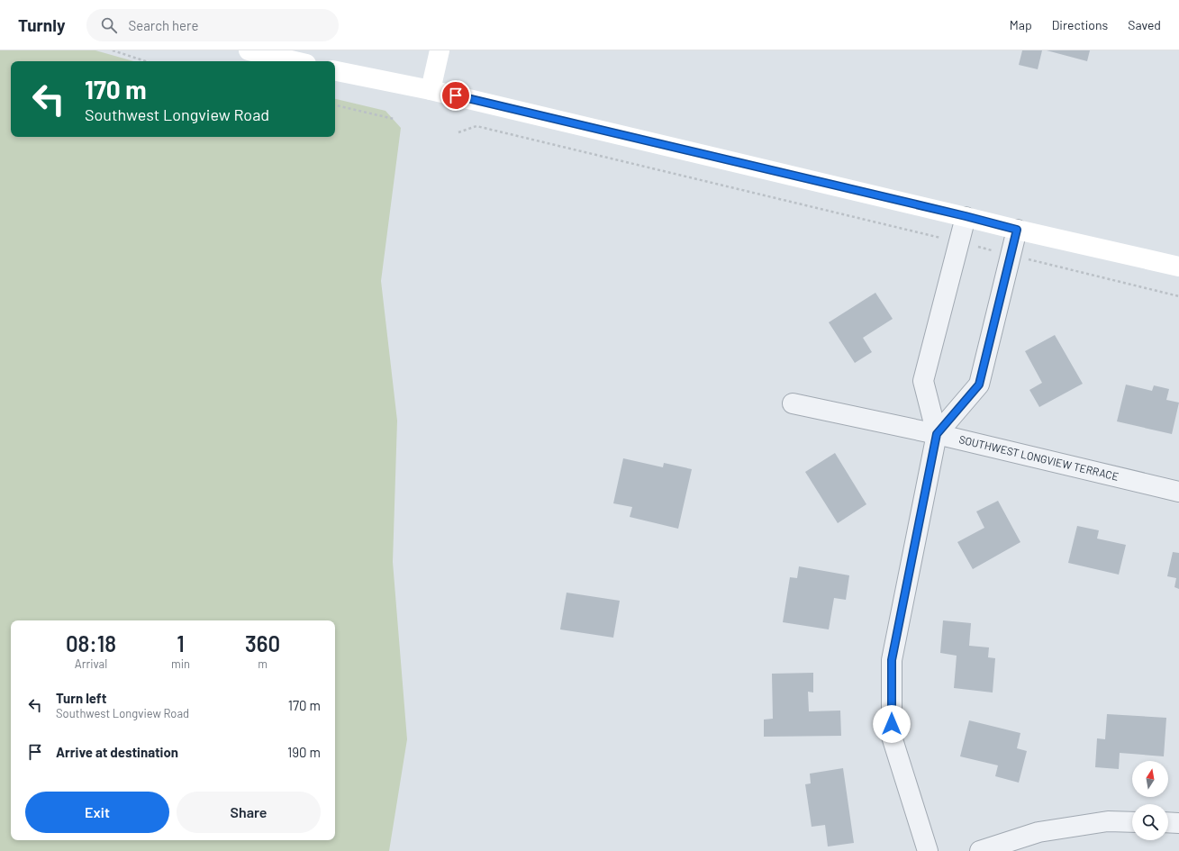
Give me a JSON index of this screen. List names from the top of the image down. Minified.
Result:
{"streets":{"street":["SOUTHWEST LONGVIEW TERRACE"]},"north":"top","page":{"header":"Turnly","search":"Search here","nav":["Map","Directions","Saved"],"turn":["170 m","Southwest Longview Road"],"eta":["08:18","Arrival","1","min","360","m"],"list":[{"name":"Turn left","note":"Southwest Longview Road","value":"170 m"},{"name":"Arrive at destination","value":"190 m"}],"buttons":["Exit","Share"]}}
